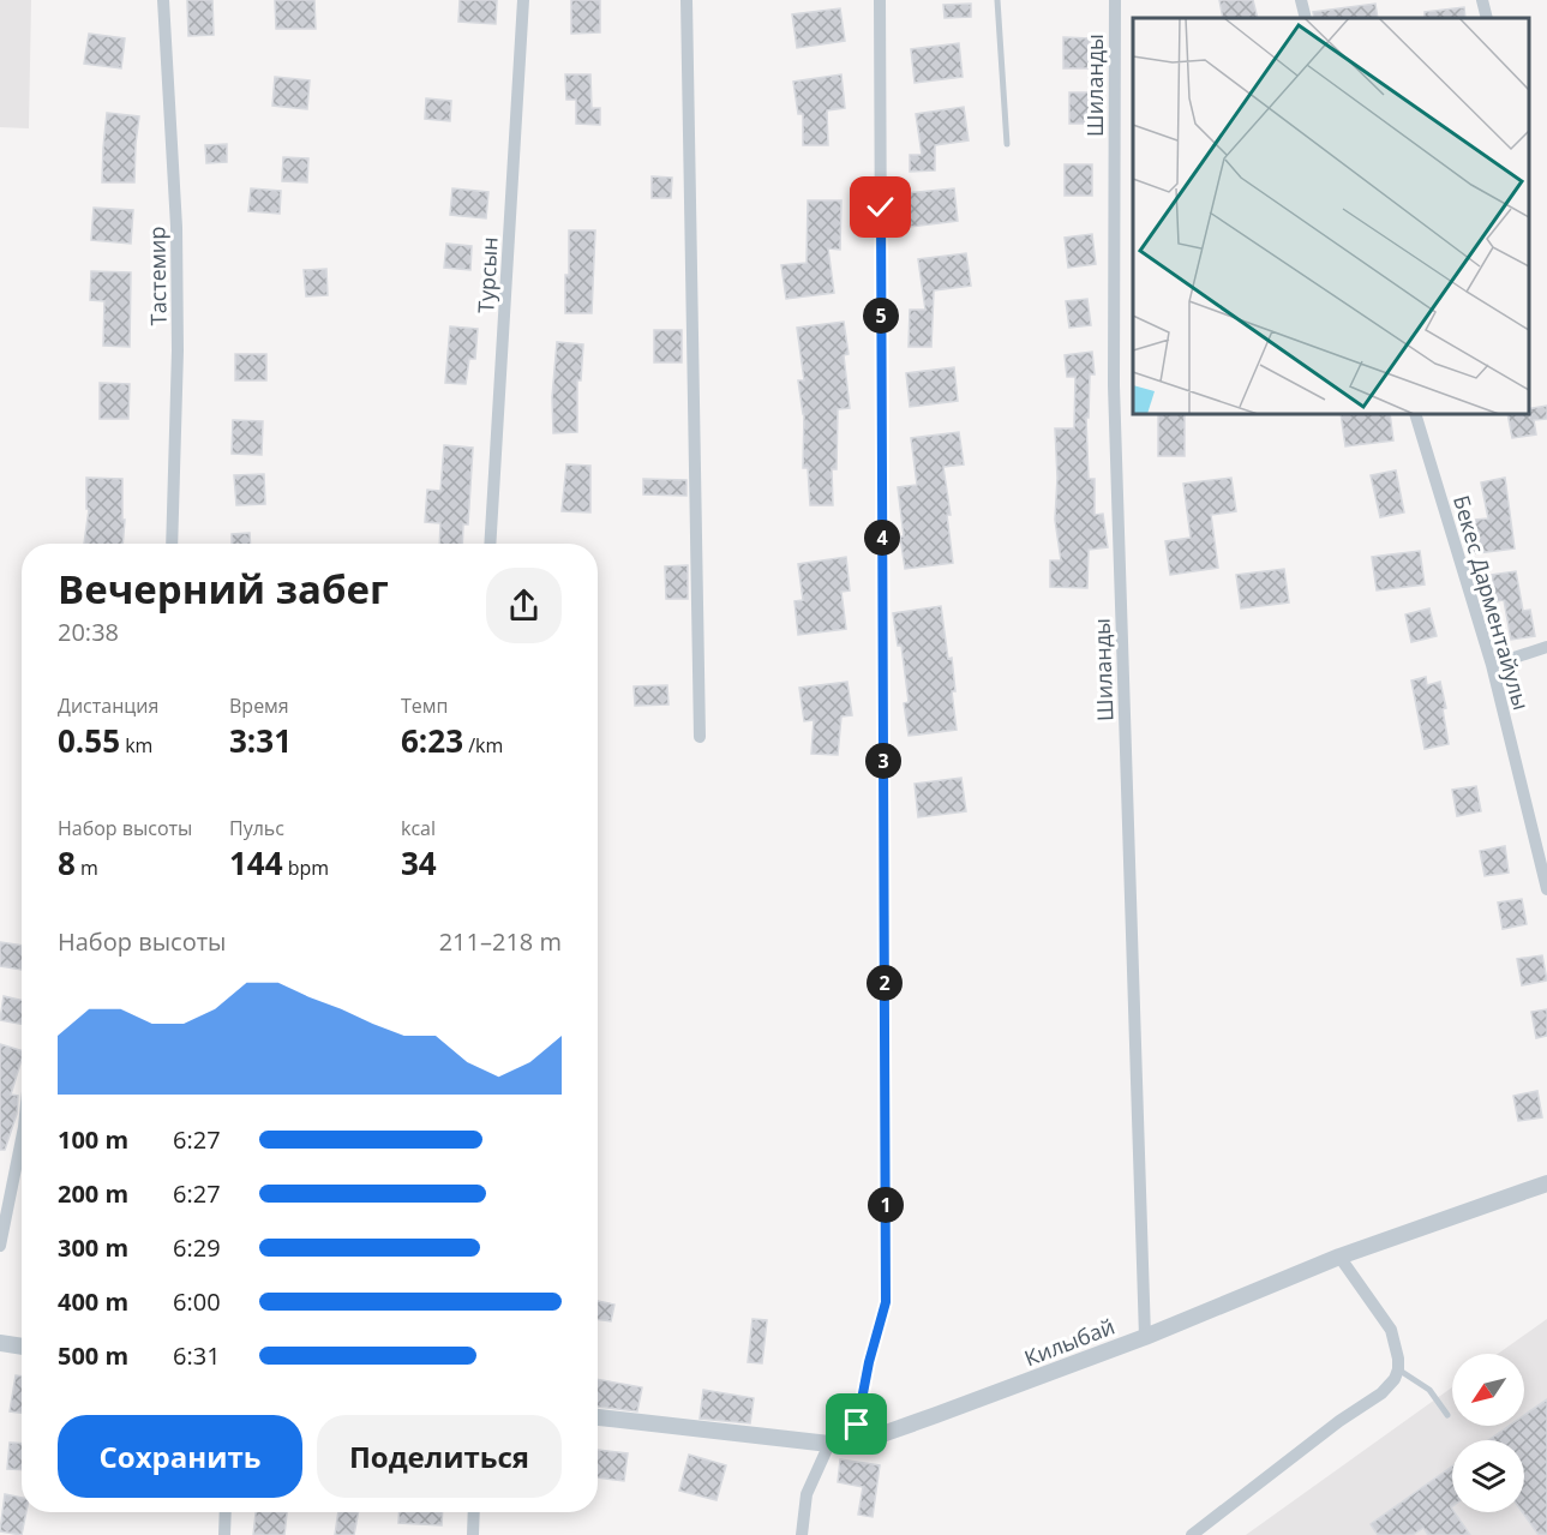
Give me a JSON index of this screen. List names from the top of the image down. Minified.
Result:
{"streets":{"street":["Шиланды","Турсын","Тастемир","Бекес Дарментайулы","Килыбай"]},"crossings":[["Шиланды","Килыбай"]],"north":"bottom left","page":{"pins":["5","4","3","2","1"],"heading":["Вечерний забег","20:38"],"stats":[["Дистанция","0.55 km"],["Время","3:31"],["Темп","6:23 /km"],["Набор высоты","8 m"],["Пульс","144 bpm"],["kcal","34"]],"chart":["Набор высоты","211–218 m"],"list":[{"name":"100 m","note":"6:27"},{"name":"200 m","note":"6:27"},{"name":"300 m","note":"6:29"},{"name":"400 m","note":"6:00"},{"name":"500 m","note":"6:31"}],"buttons":["Сохранить","Поделиться"]}}
